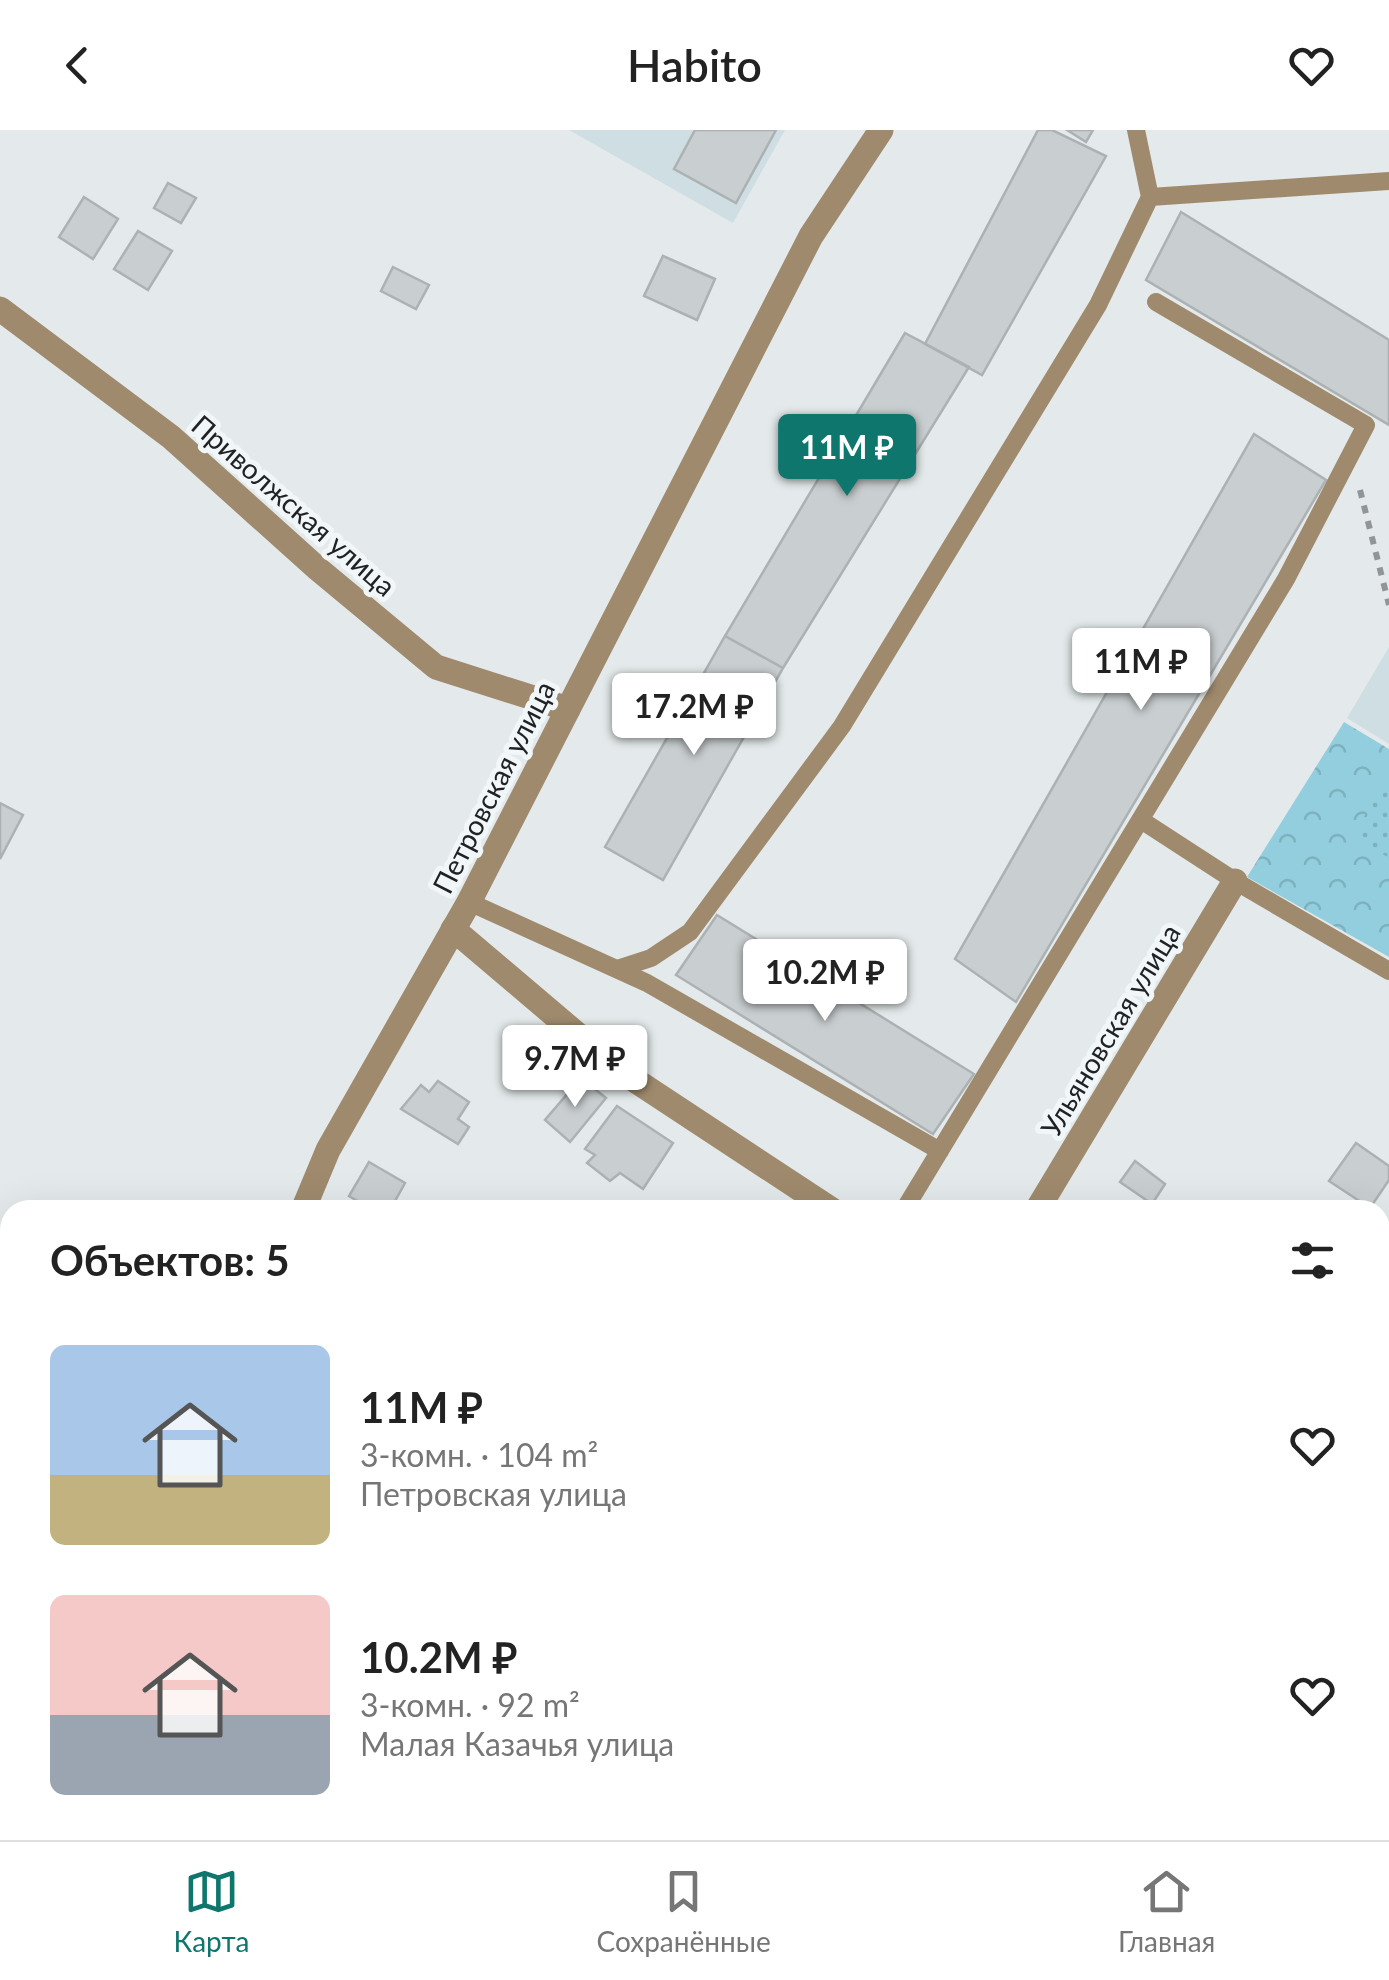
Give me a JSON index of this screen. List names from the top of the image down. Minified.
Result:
{"streets":{"street":["Приволжская улица","Петровская улица","Ульяновская улица"]},"crossings":[["Приволжская улица","Петровская улица"]],"page":{"header":"Habito","price":["11M ₽","11M ₽","17.2M ₽","10.2M ₽","9.7M ₽"],"heading":"Объектов: 5","list":[{"name":"11M ₽","note":"3-комн. · 104 m² · Петровская улица"},{"name":"10.2M ₽","note":"3-комн. · 92 m² · Малая Казачья улица"}],"tabs":["Карта","Сохранённые","Главная"]}}
